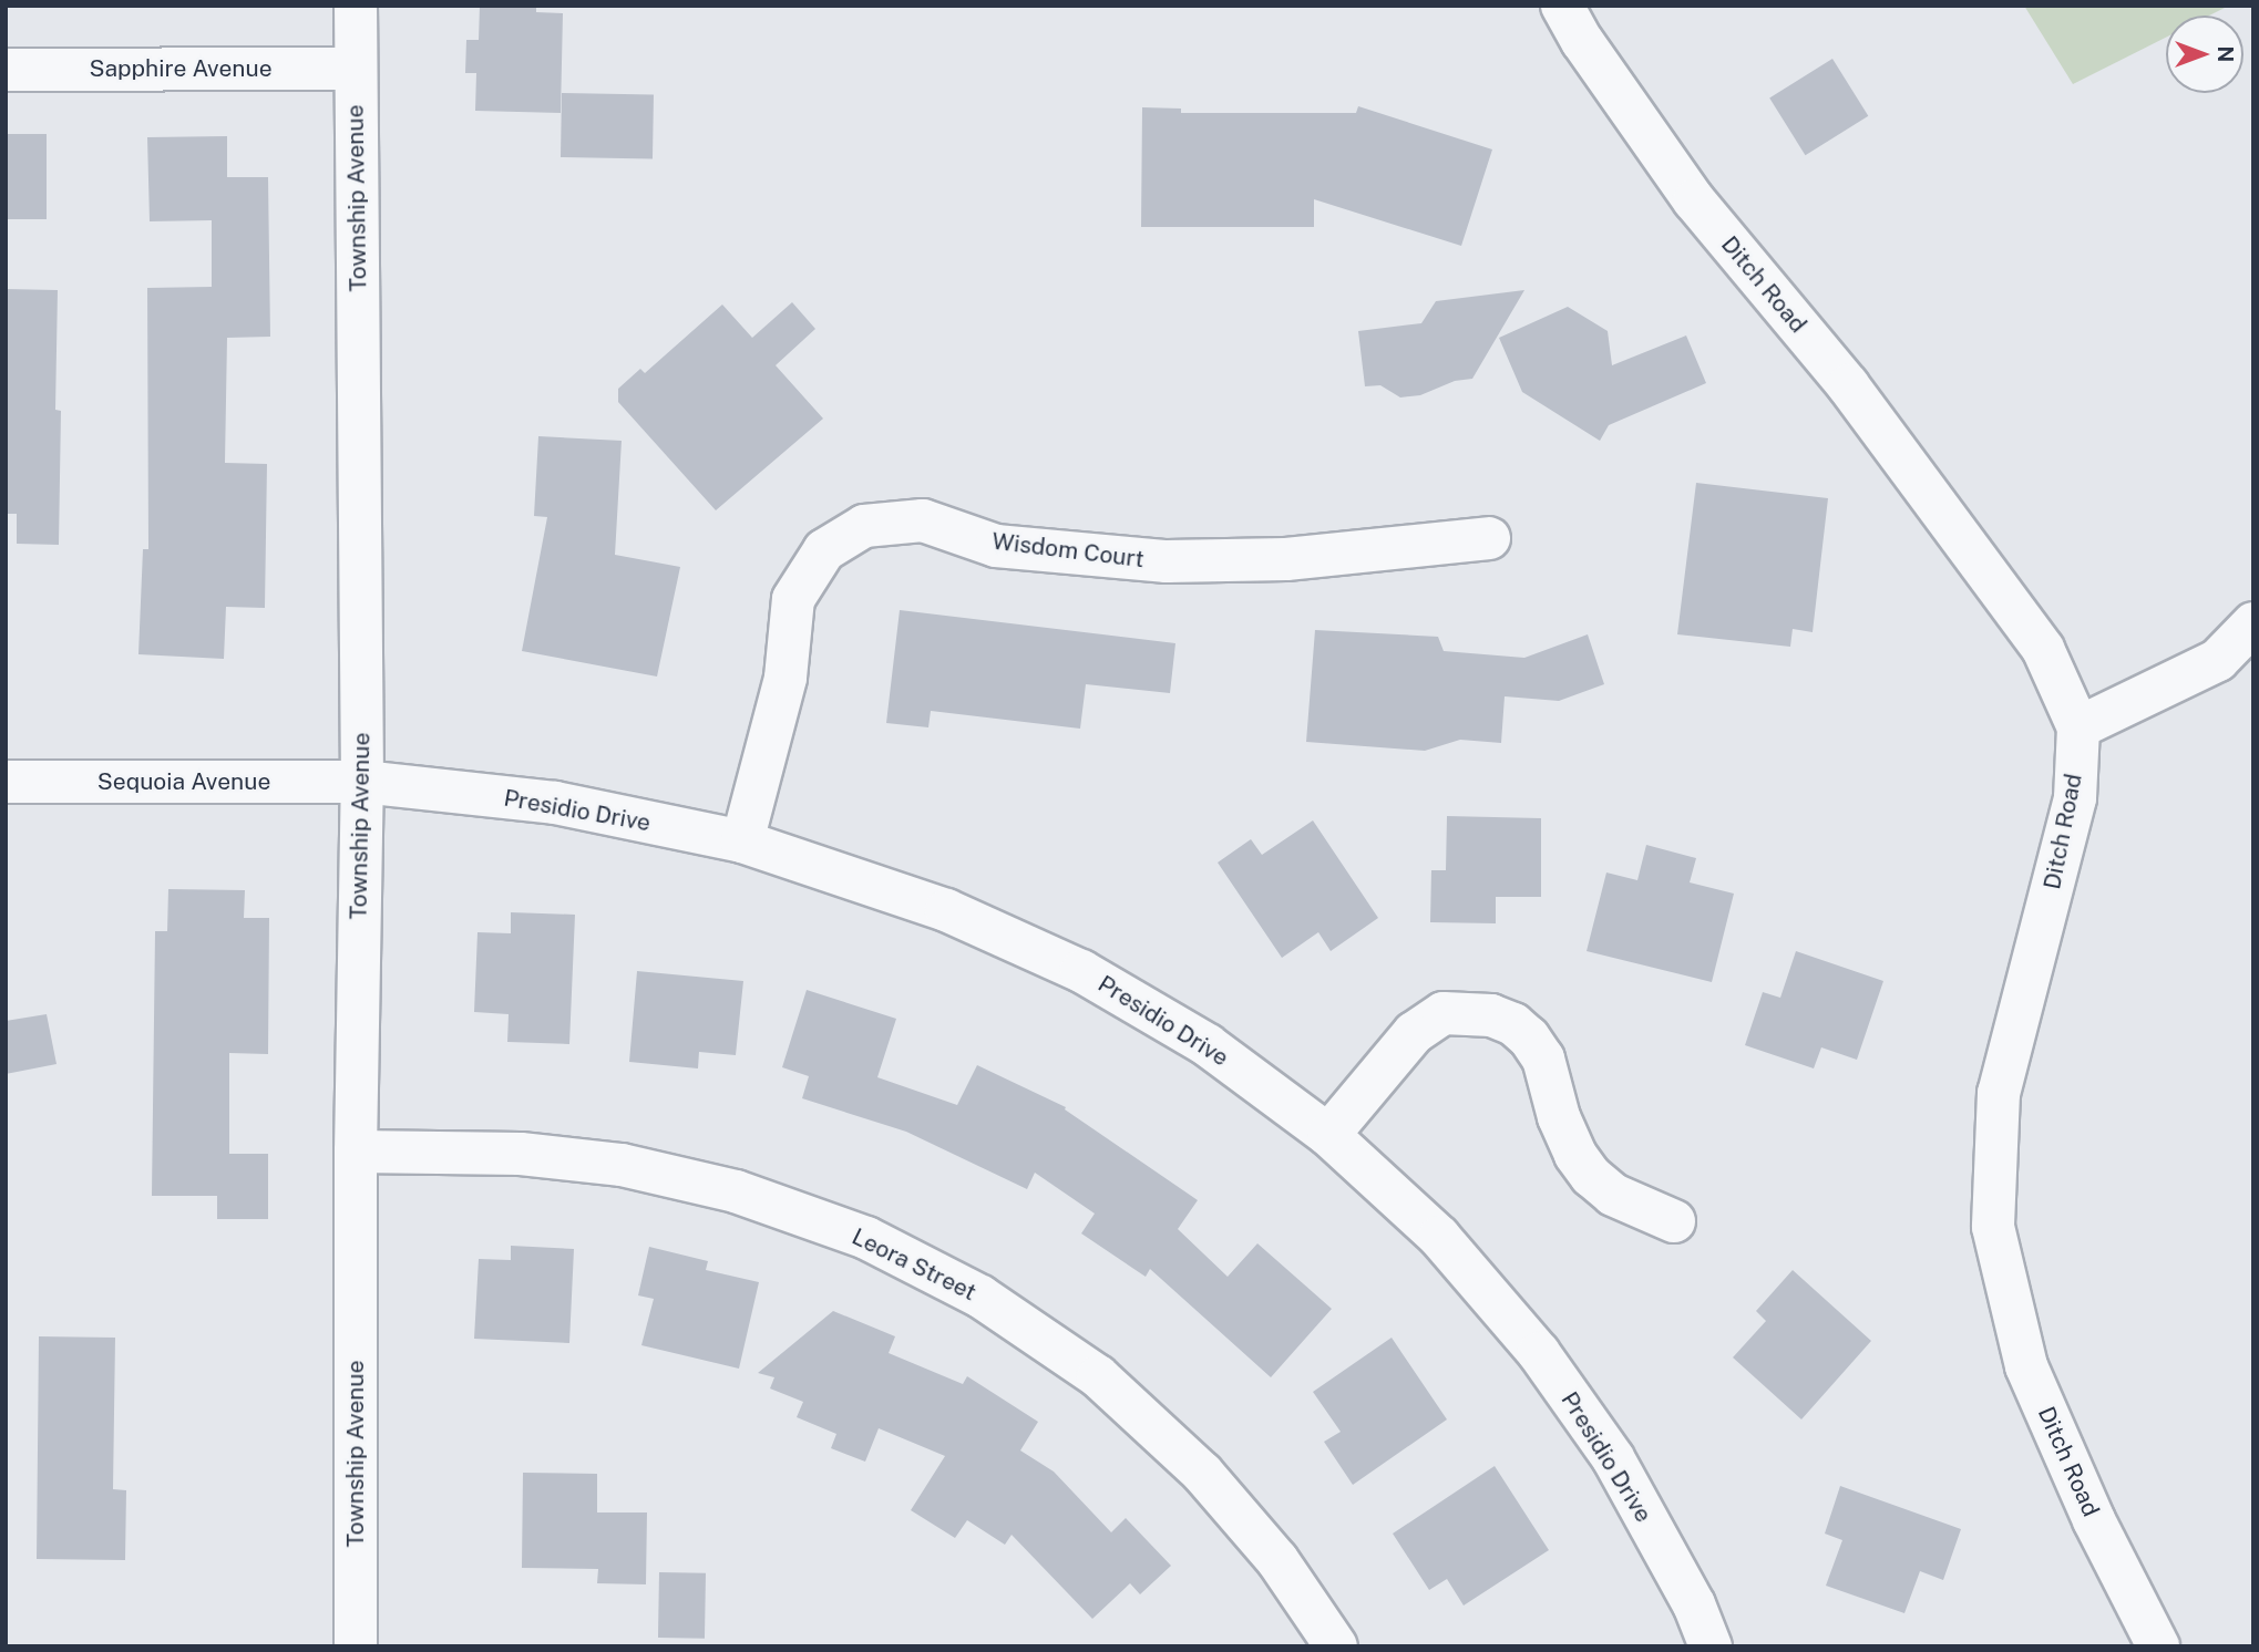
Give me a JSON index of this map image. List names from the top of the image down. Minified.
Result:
{"streets":{"street":["Sapphire Avenue","Township Avenue","Ditch Road","Wisdom Court","Sequoia Avenue","Presidio Drive","Leora Street"]},"crossings":[["Sapphire Avenue","Township Avenue"],["Township Avenue","Sequoia Avenue"],["Township Avenue","Presidio Drive"],["Township Avenue","Leora Street"],["Wisdom Court","Presidio Drive"],["Sequoia Avenue","Presidio Drive"]],"north":"right"}
